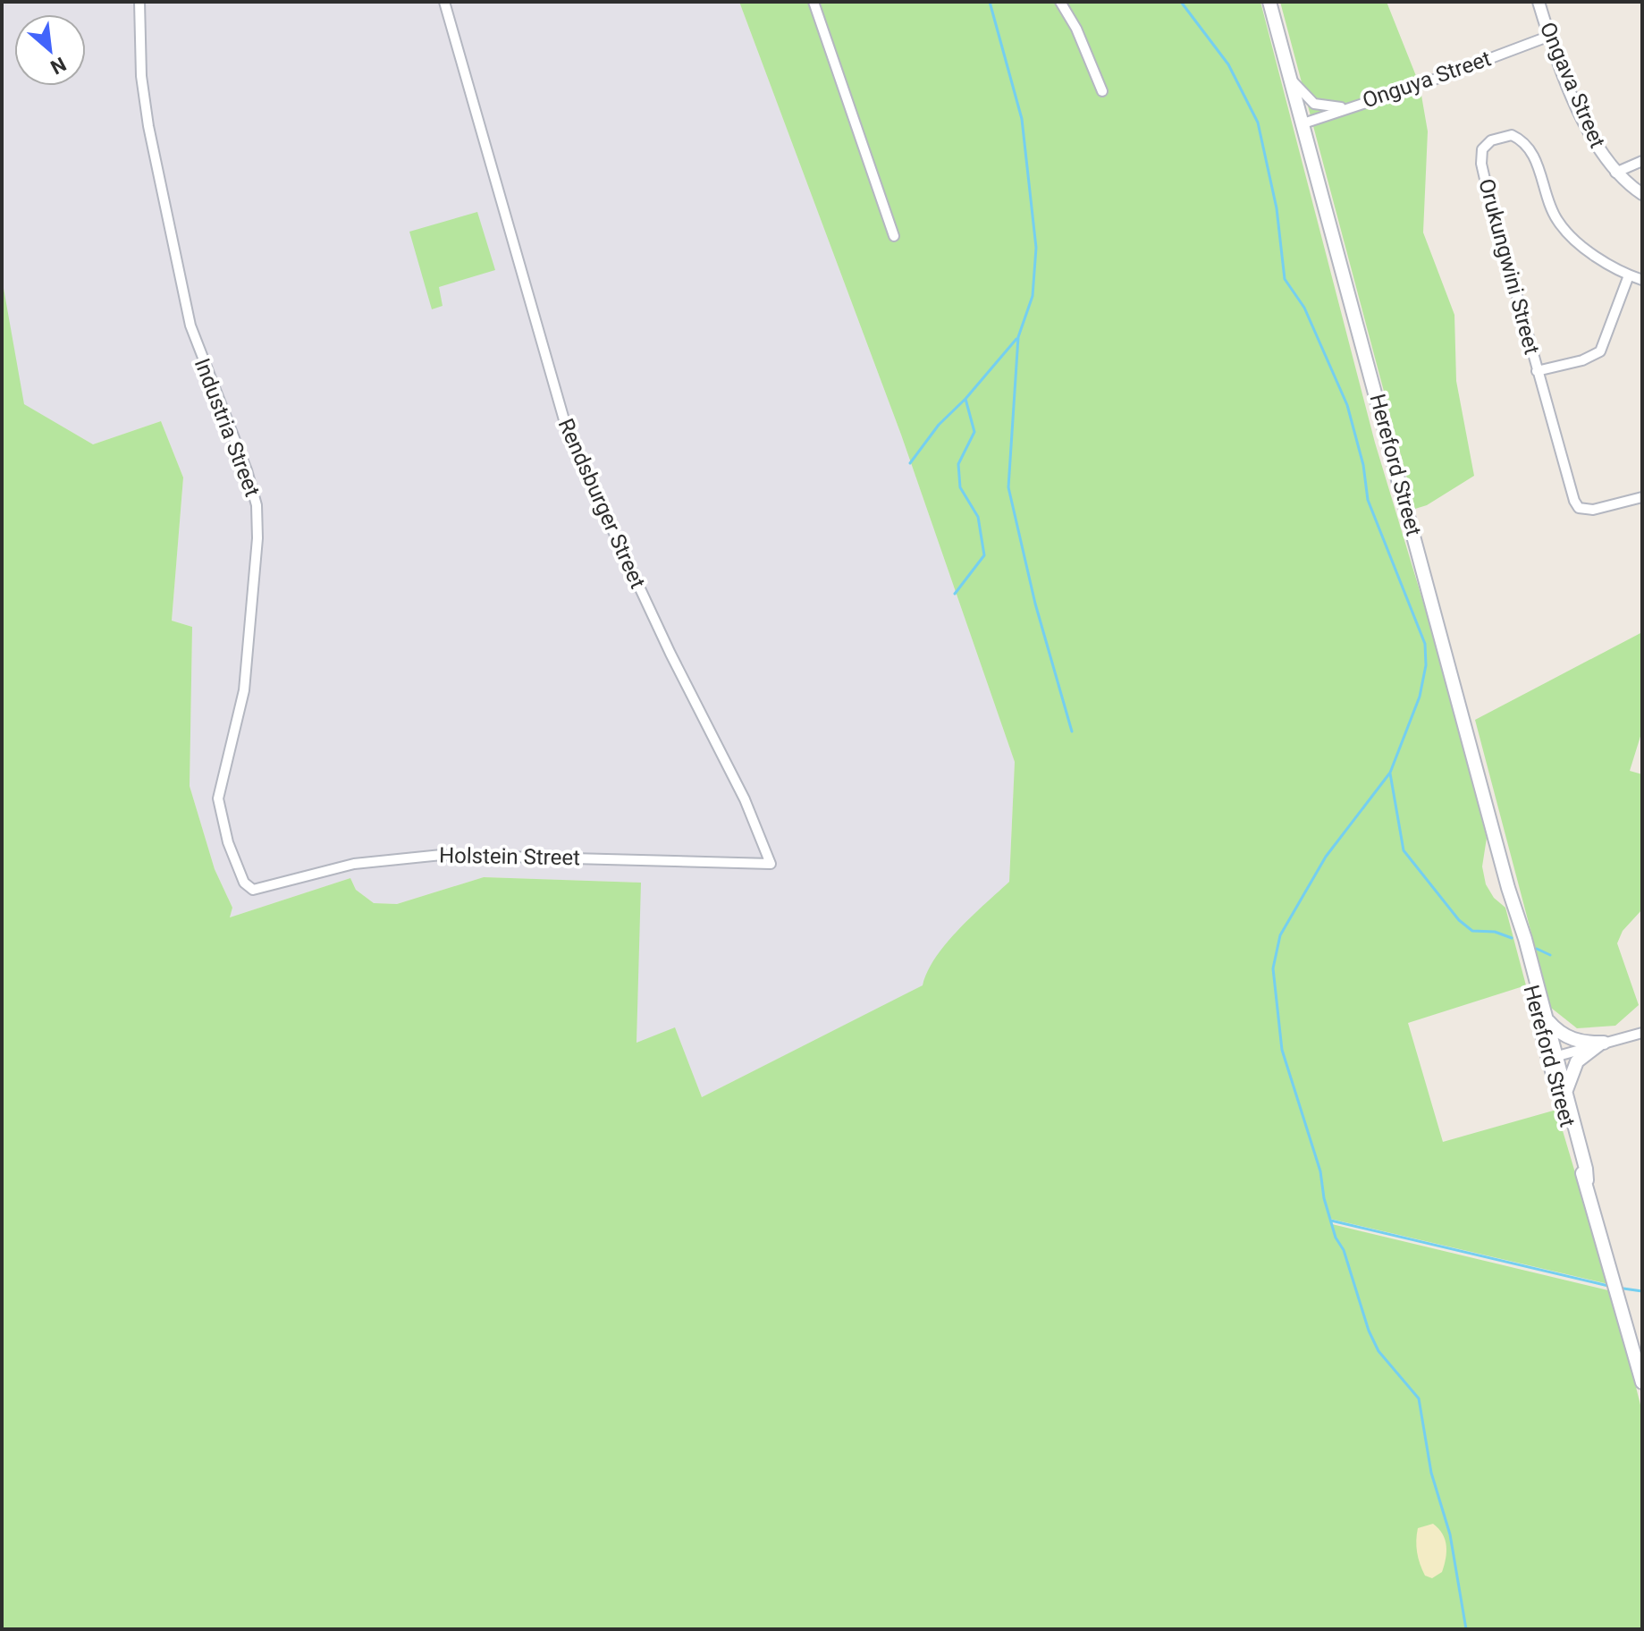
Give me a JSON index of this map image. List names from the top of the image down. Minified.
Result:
{"streets":{"main road":["Hereford Street"],"street":["Onguya Street","Ongava Street","Orukungwini Street","Industria Street","Rendsburger Street","Holstein Street"]},"crossings":[["Onguya Street","Ongava Street"],["Onguya Street","Hereford Street"],["Industria Street","Holstein Street"],["Rendsburger Street","Holstein Street"]],"north":"bottom right"}
